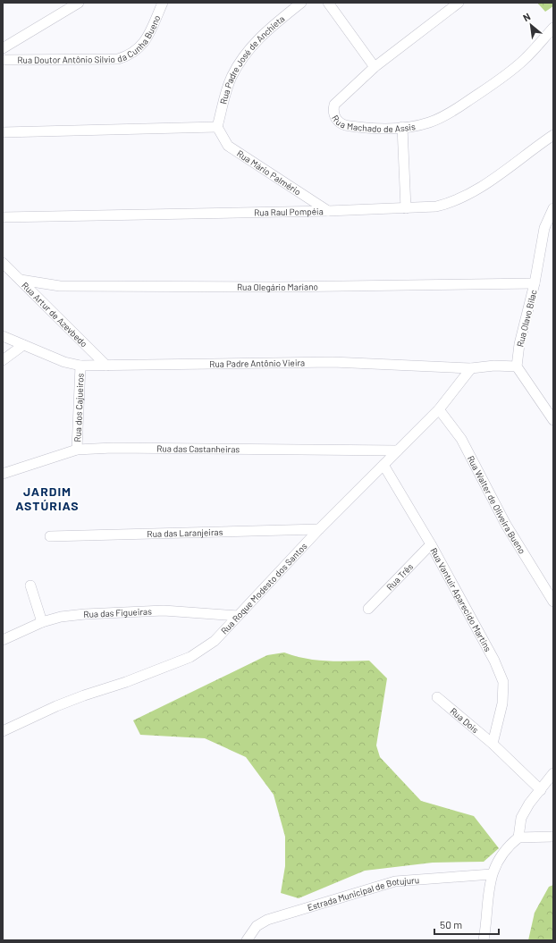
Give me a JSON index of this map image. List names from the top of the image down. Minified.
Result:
{"streets":{"street":["Rua Doutor Antônio Silvio da Cunha Bueno","Rua Padre José de Anchieta","Rua Machado de Assis","Rua Mário Palmério","Rua Raul Pompéia","Rua Olegário Mariano","Rua Artur de Azevbedo","Rua Olavo Bilac","Rua Padre Antônio Vieira","Rua dos Cajueiros","Rua das Castanheiras","Rua Walter de Oliveira Bueno","Rua das Laranjeiras","Rua Três","Rua Roque Modesto dos Santos","Rua Vantuir Aparecido Martins","Rua das Figueiras","Rua Dois","Estrada Municipal de Botujuru"]},"crossings":[["Rua Padre José de Anchieta","Rua Mário Palmério"],["Rua Mário Palmério","Rua Raul Pompéia"],["Rua Olegário Mariano","Rua Artur de Azevbedo"],["Rua Olegário Mariano","Rua Olavo Bilac"],["Rua Artur de Azevbedo","Rua Padre Antônio Vieira"],["Rua Olavo Bilac","Rua Padre Antônio Vieira"],["Rua Padre Antônio Vieira","Rua dos Cajueiros"],["Rua Padre Antônio Vieira","Rua Roque Modesto dos Santos"],["Rua dos Cajueiros","Rua das Castanheiras"],["Rua das Castanheiras","Rua Roque Modesto dos Santos"],["Rua Walter de Oliveira Bueno","Rua Roque Modesto dos Santos"],["Rua das Laranjeiras","Rua Roque Modesto dos Santos"],["Rua Três","Rua Vantuir Aparecido Martins"],["Rua Roque Modesto dos Santos","Rua Vantuir Aparecido Martins"],["Rua Roque Modesto dos Santos","Rua das Figueiras"],["Rua Vantuir Aparecido Martins","Rua Dois"]],"districts":["JARDIM ASTÚRIAS"],"scale_bar":"50 m","north":"top left"}
